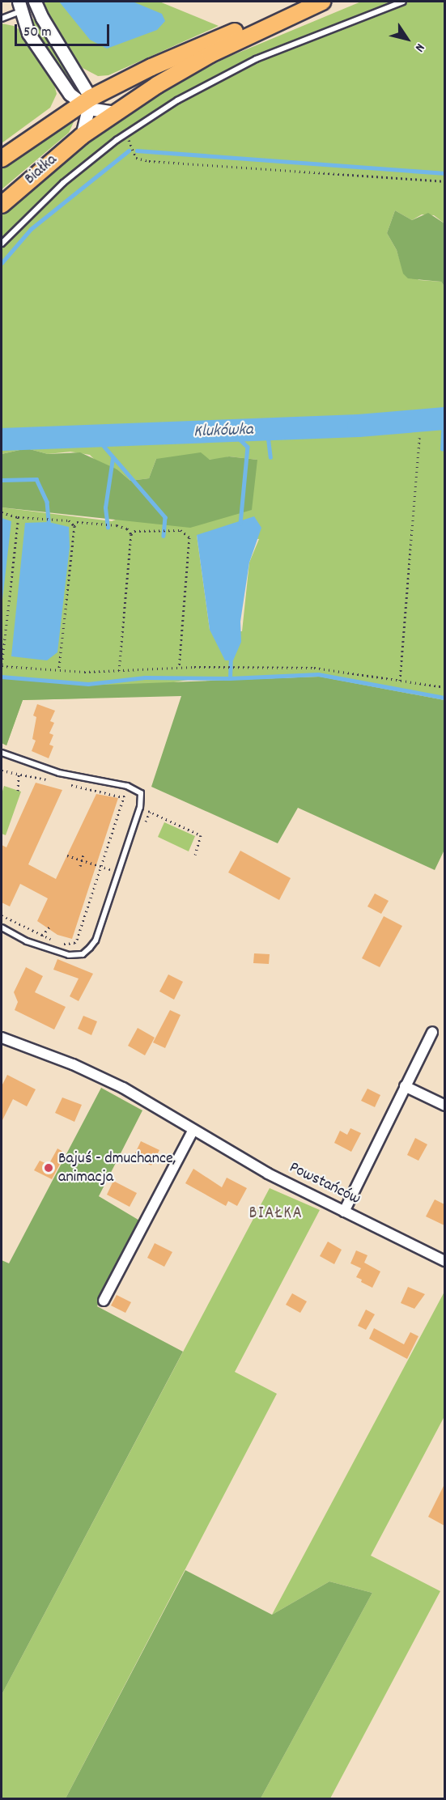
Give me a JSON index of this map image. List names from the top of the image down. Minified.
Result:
{"streets":{"highway":["Białka"],"street":["Powstańców"]},"districts":["BIAŁKA"],"water":["Klukówka"],"places":["Bajuś - dmuchance, animacja"],"scale_bar":"50 m","north":"bottom right"}
